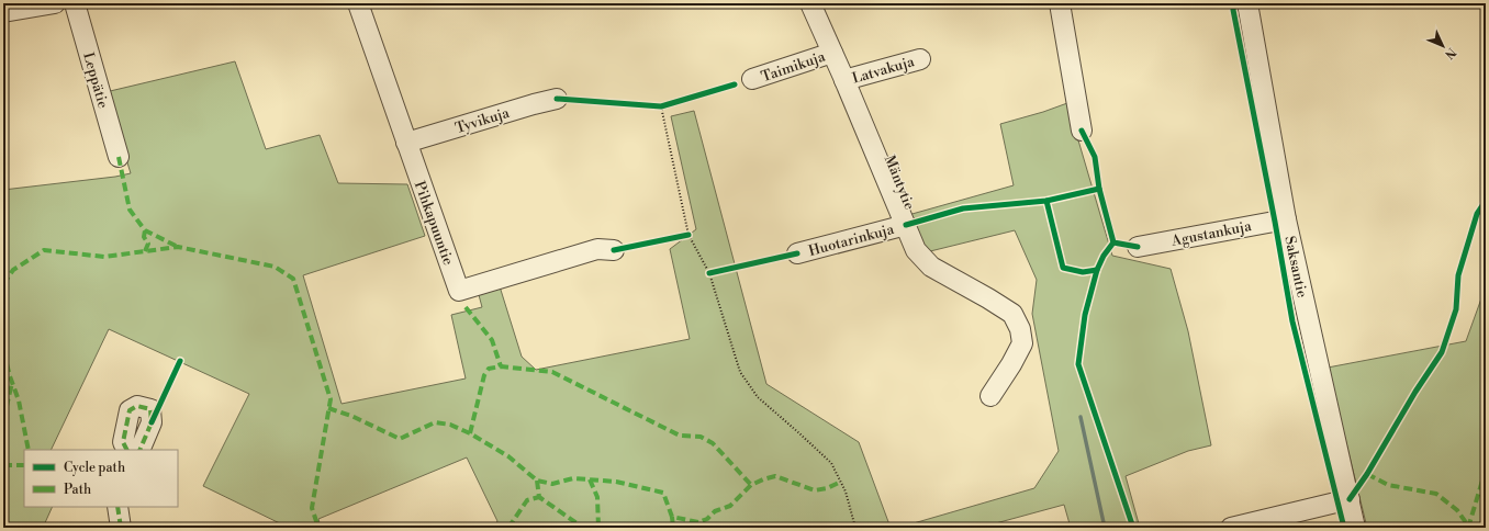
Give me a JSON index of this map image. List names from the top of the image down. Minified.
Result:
{"streets":{"street":["Taimikuja","Latvakuja","Leppätie","Tyvikuja","Mäntytie","Pihkapuuntie","Agustankuja","Huotarinkuja","Saksantie"]},"crossings":[["Taimikuja","Mäntytie"],["Latvakuja","Mäntytie"],["Tyvikuja","Pihkapuuntie"],["Mäntytie","Huotarinkuja"],["Agustankuja","Saksantie"]],"legend":["Cycle path","Path"],"north":"bottom right"}
